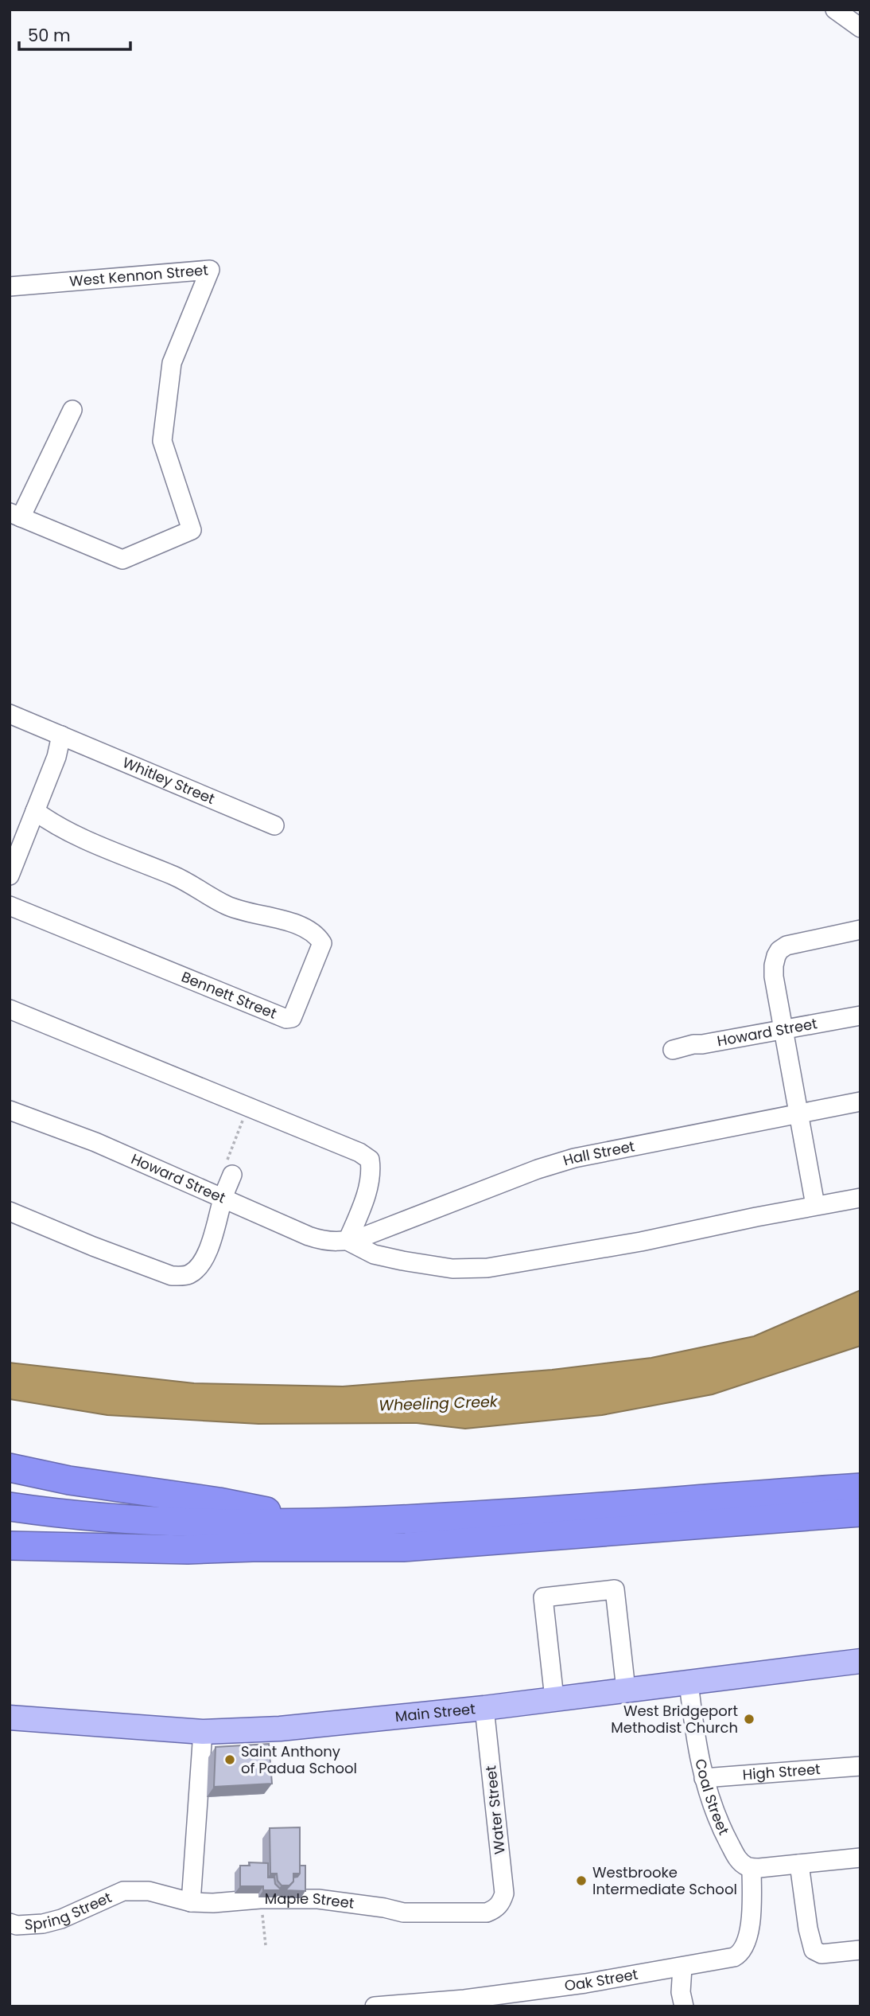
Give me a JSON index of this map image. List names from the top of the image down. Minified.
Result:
{"streets":{"main road":["Main Street"],"street":["West Kennon Street","Whitley Street","Bennett Street","Howard Street","Hall Street","High Street","Coal Street","Water Street","Maple Street","Spring Street","Oak Street"]},"crossings":[["Howard Street","Hall Street"],["Main Street","Coal Street"],["Main Street","Water Street"],["High Street","Coal Street"],["Coal Street","Oak Street"],["Water Street","Maple Street"],["Maple Street","Spring Street"]],"water":["Wheeling Creek"],"places":["West Bridgeport Methodist Church","Saint Anthony of Padua School","Westbrooke Intermediate School"],"scale_bar":"50 m"}
